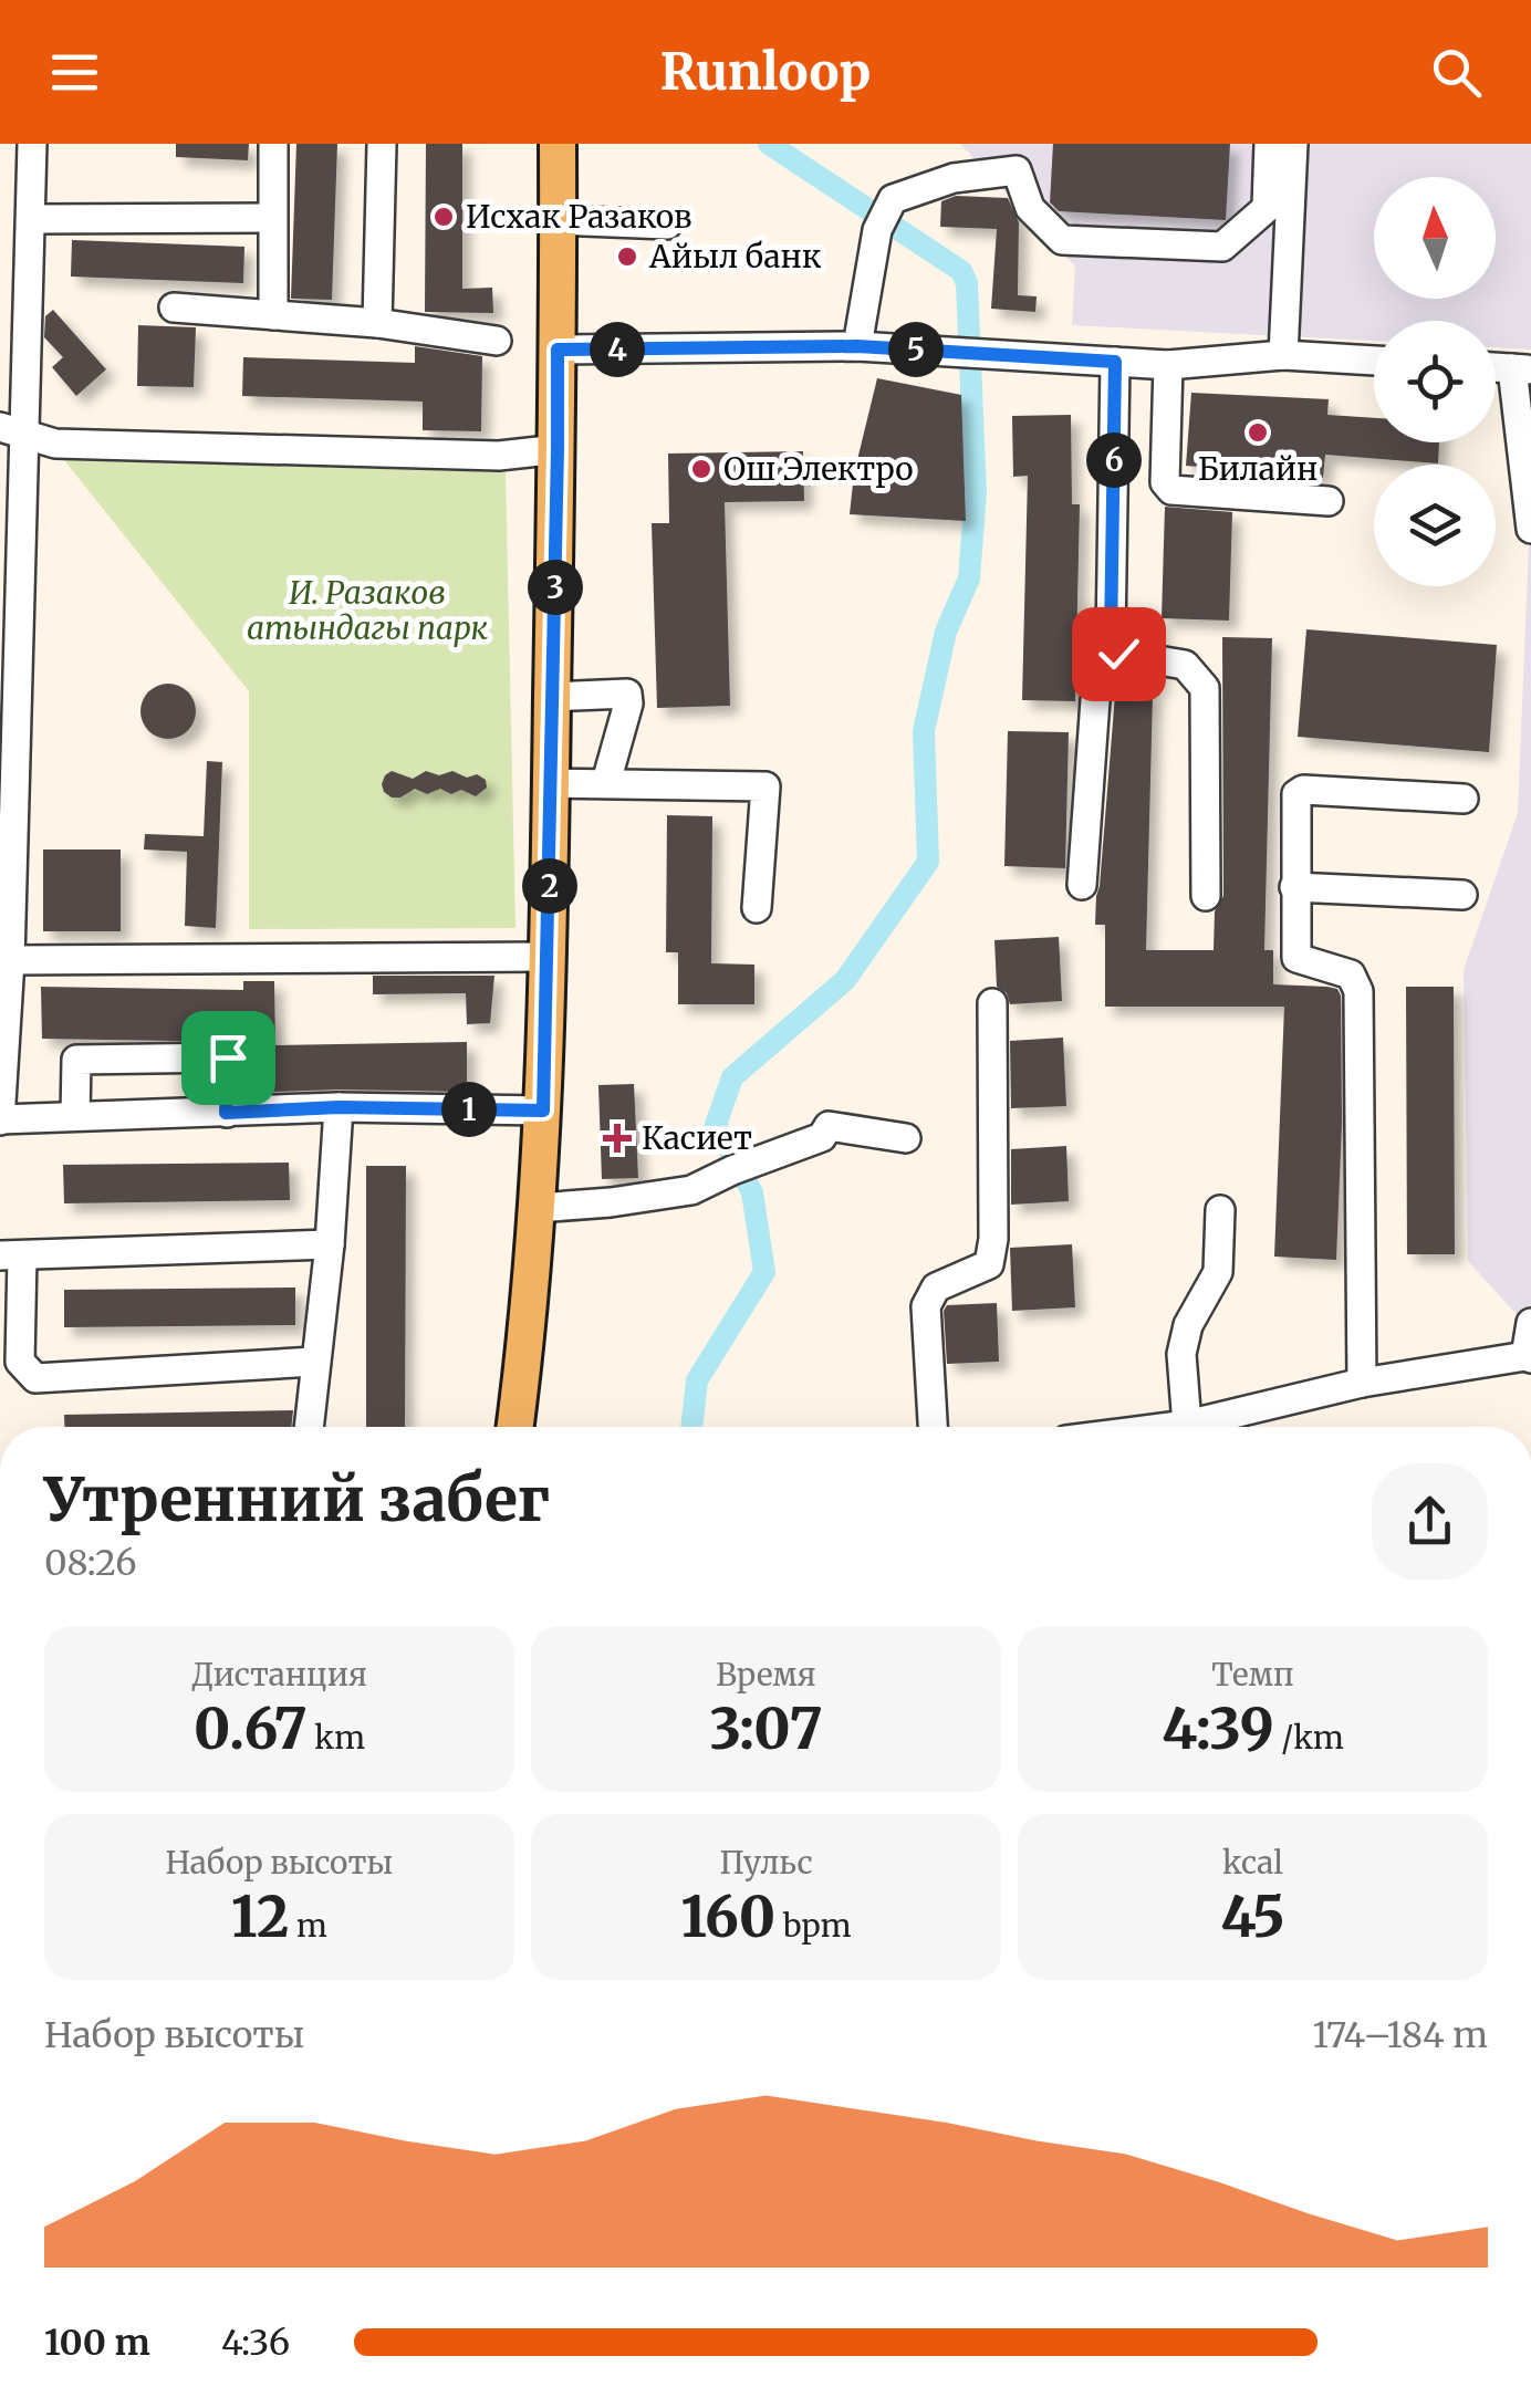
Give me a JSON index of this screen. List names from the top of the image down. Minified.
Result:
{"parks":["И. Разаков атындагы парк"],"places":{"other":["Исхак Разаков","Айыл банк","Билайн","Ош Электро"],"health":["Касиет"]},"north":"top","page":{"header":"Runloop","pins":["4","5","6","3","2","1"],"heading":["Утренний забег","08:26"],"stats":[["Дистанция","0.67 km"],["Время","3:07"],["Темп","4:39 /km"],["Набор высоты","12 m"],["Пульс","160 bpm"],["kcal","45"]],"chart":["Набор высоты","174–184 m"],"list":[{"name":"100 m","note":"4:36"}]}}
